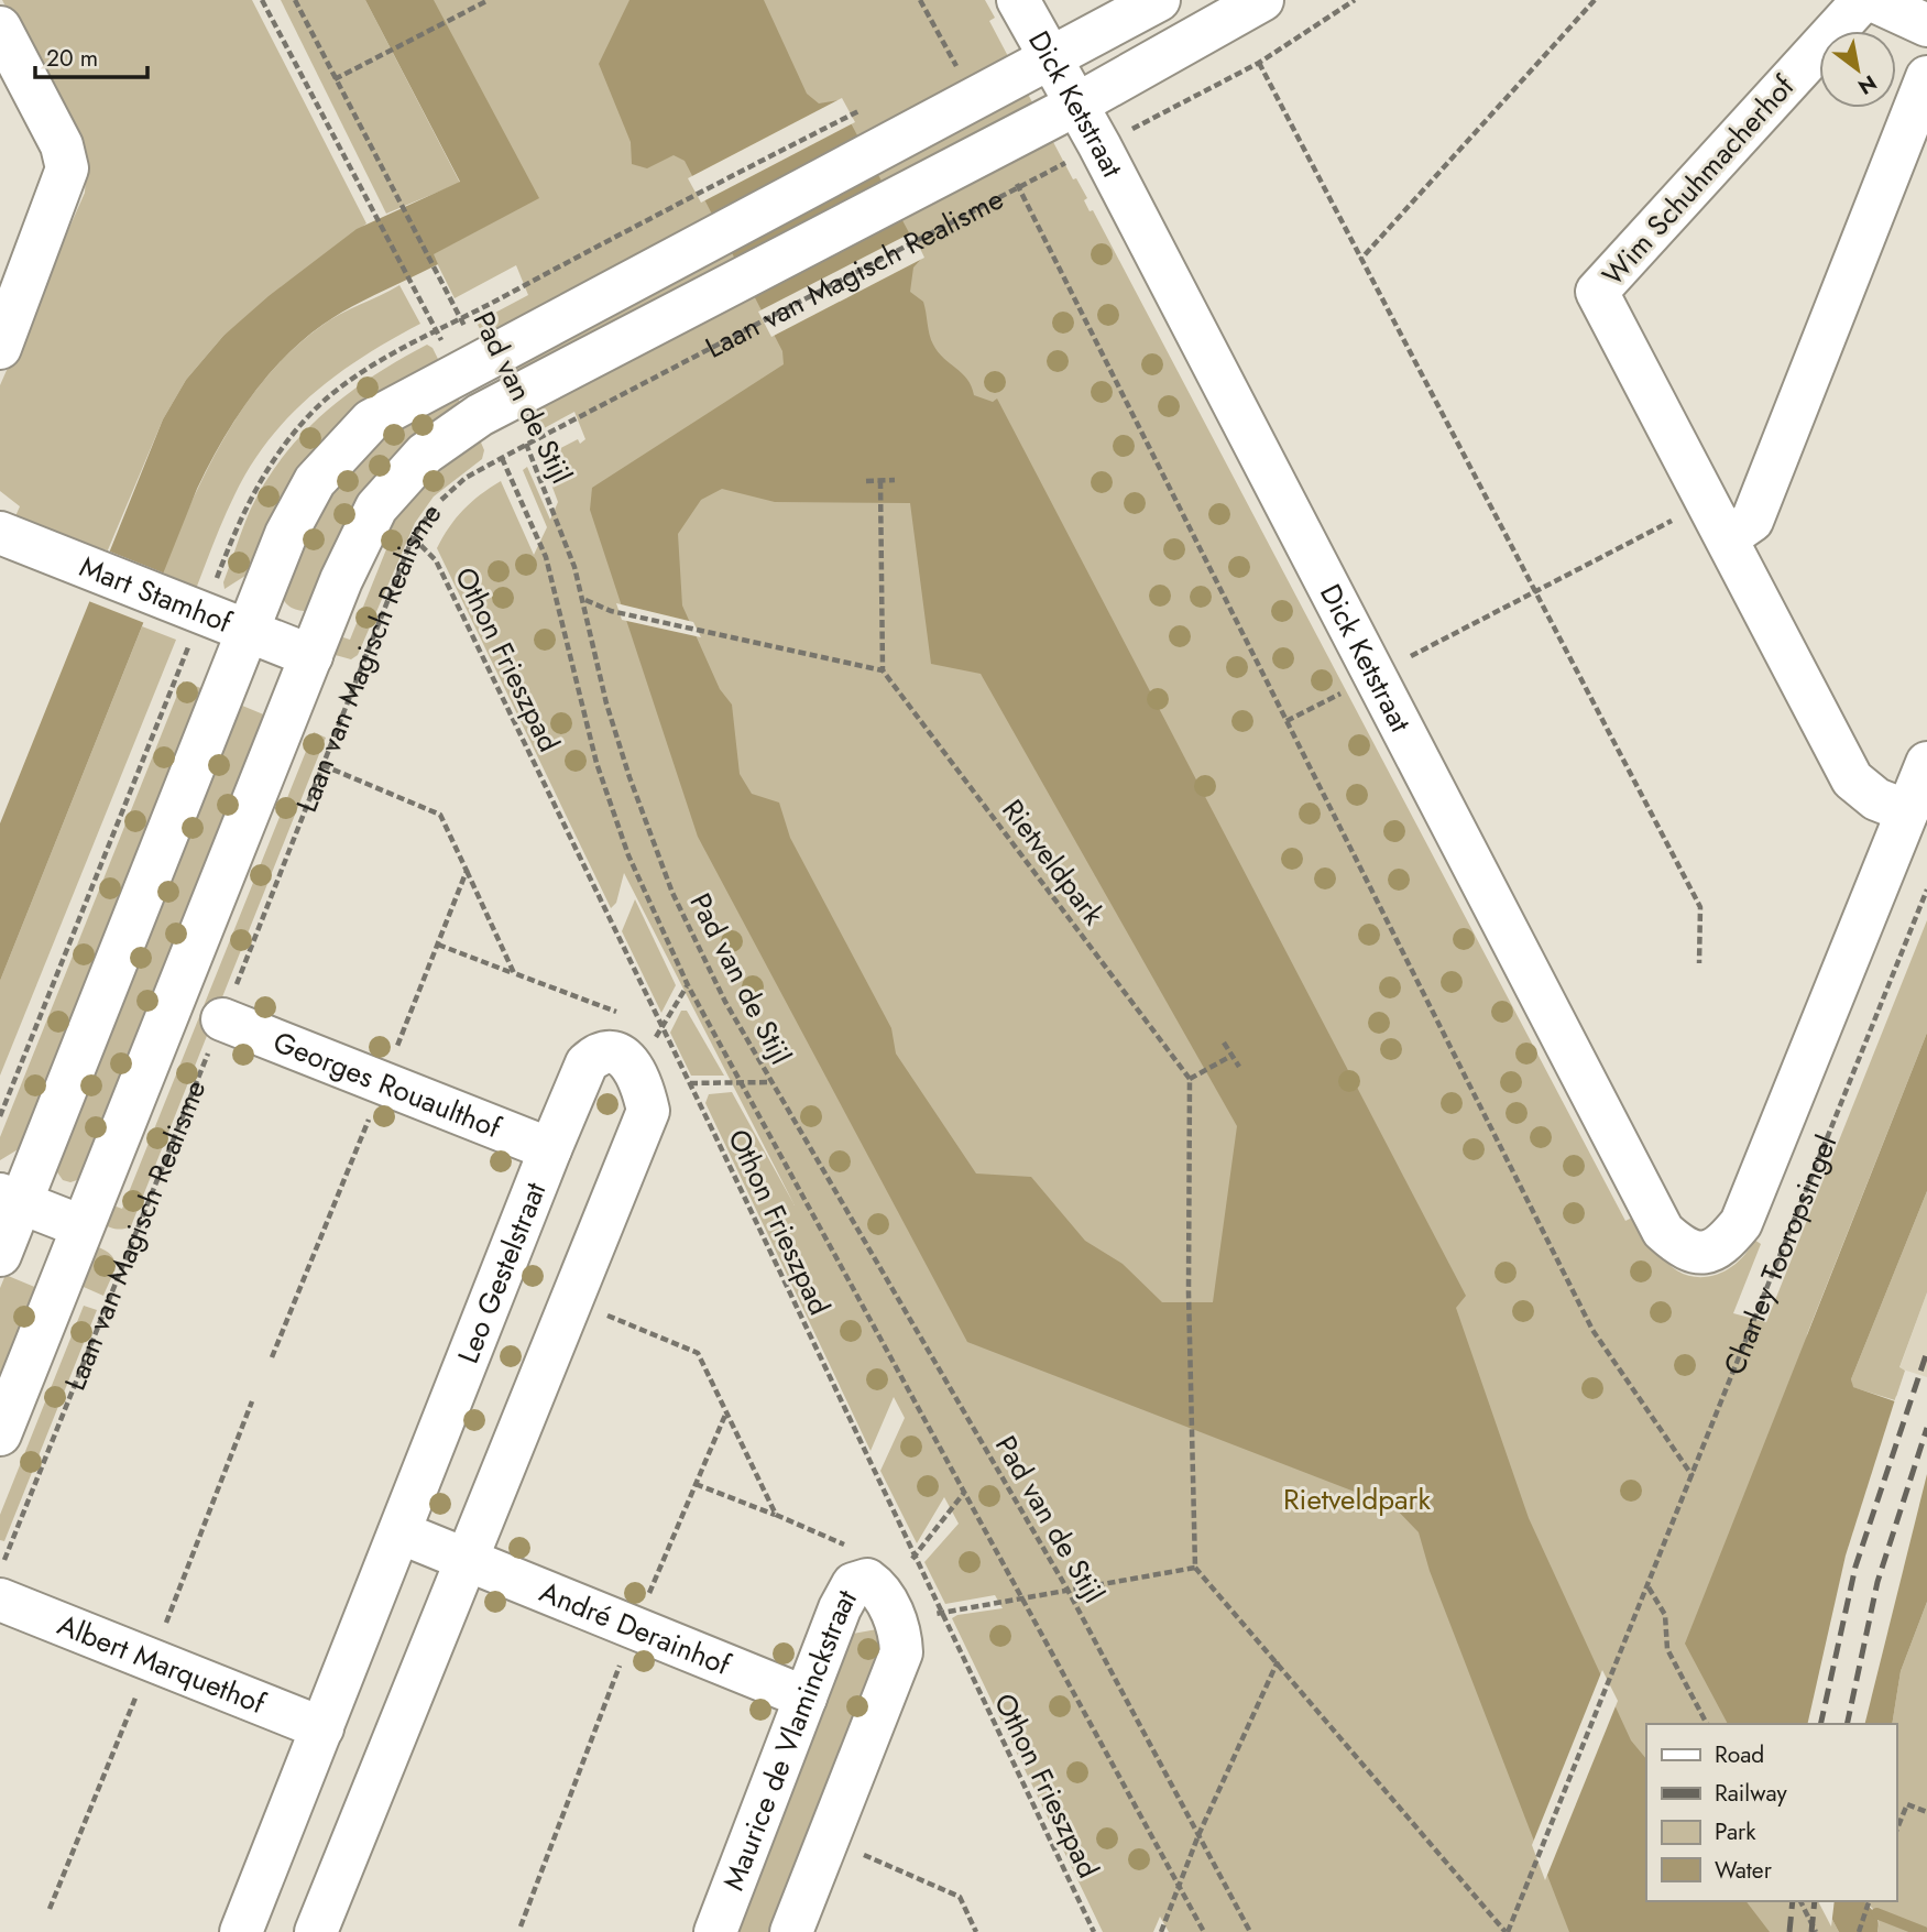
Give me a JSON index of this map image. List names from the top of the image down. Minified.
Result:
{"streets":{"street":["Dick Ketstraat","Wim Schuhmacherhof","Laan van Magisch Realisme","Mart Stamhof","Georges Rouaulthof","Charley Tooropsingel","Leo Gestelstraat","André Derainhof","Albert Marquethof","Maurice de Vlaminckstraat"],"path":["Pad van de Stijl","Othon Frieszpad","Rietveldpark"]},"crossings":[["Dick Ketstraat","Laan van Magisch Realisme"],["Dick Ketstraat","Charley Tooropsingel"],["Wim Schuhmacherhof","Charley Tooropsingel"],["Laan van Magisch Realisme","Pad van de Stijl"],["Laan van Magisch Realisme","Mart Stamhof"],["Laan van Magisch Realisme","Othon Frieszpad"],["Laan van Magisch Realisme","Georges Rouaulthof"],["Pad van de Stijl","Maurice de Vlaminckstraat"],["Othon Frieszpad","Maurice de Vlaminckstraat"],["Georges Rouaulthof","Leo Gestelstraat"],["Leo Gestelstraat","Albert Marquethof"],["André Derainhof","Maurice de Vlaminckstraat"]],"parks":["Rietveldpark"],"legend":["Road","Railway","Park","Water"],"scale_bar":"20 m","north":"bottom right"}
